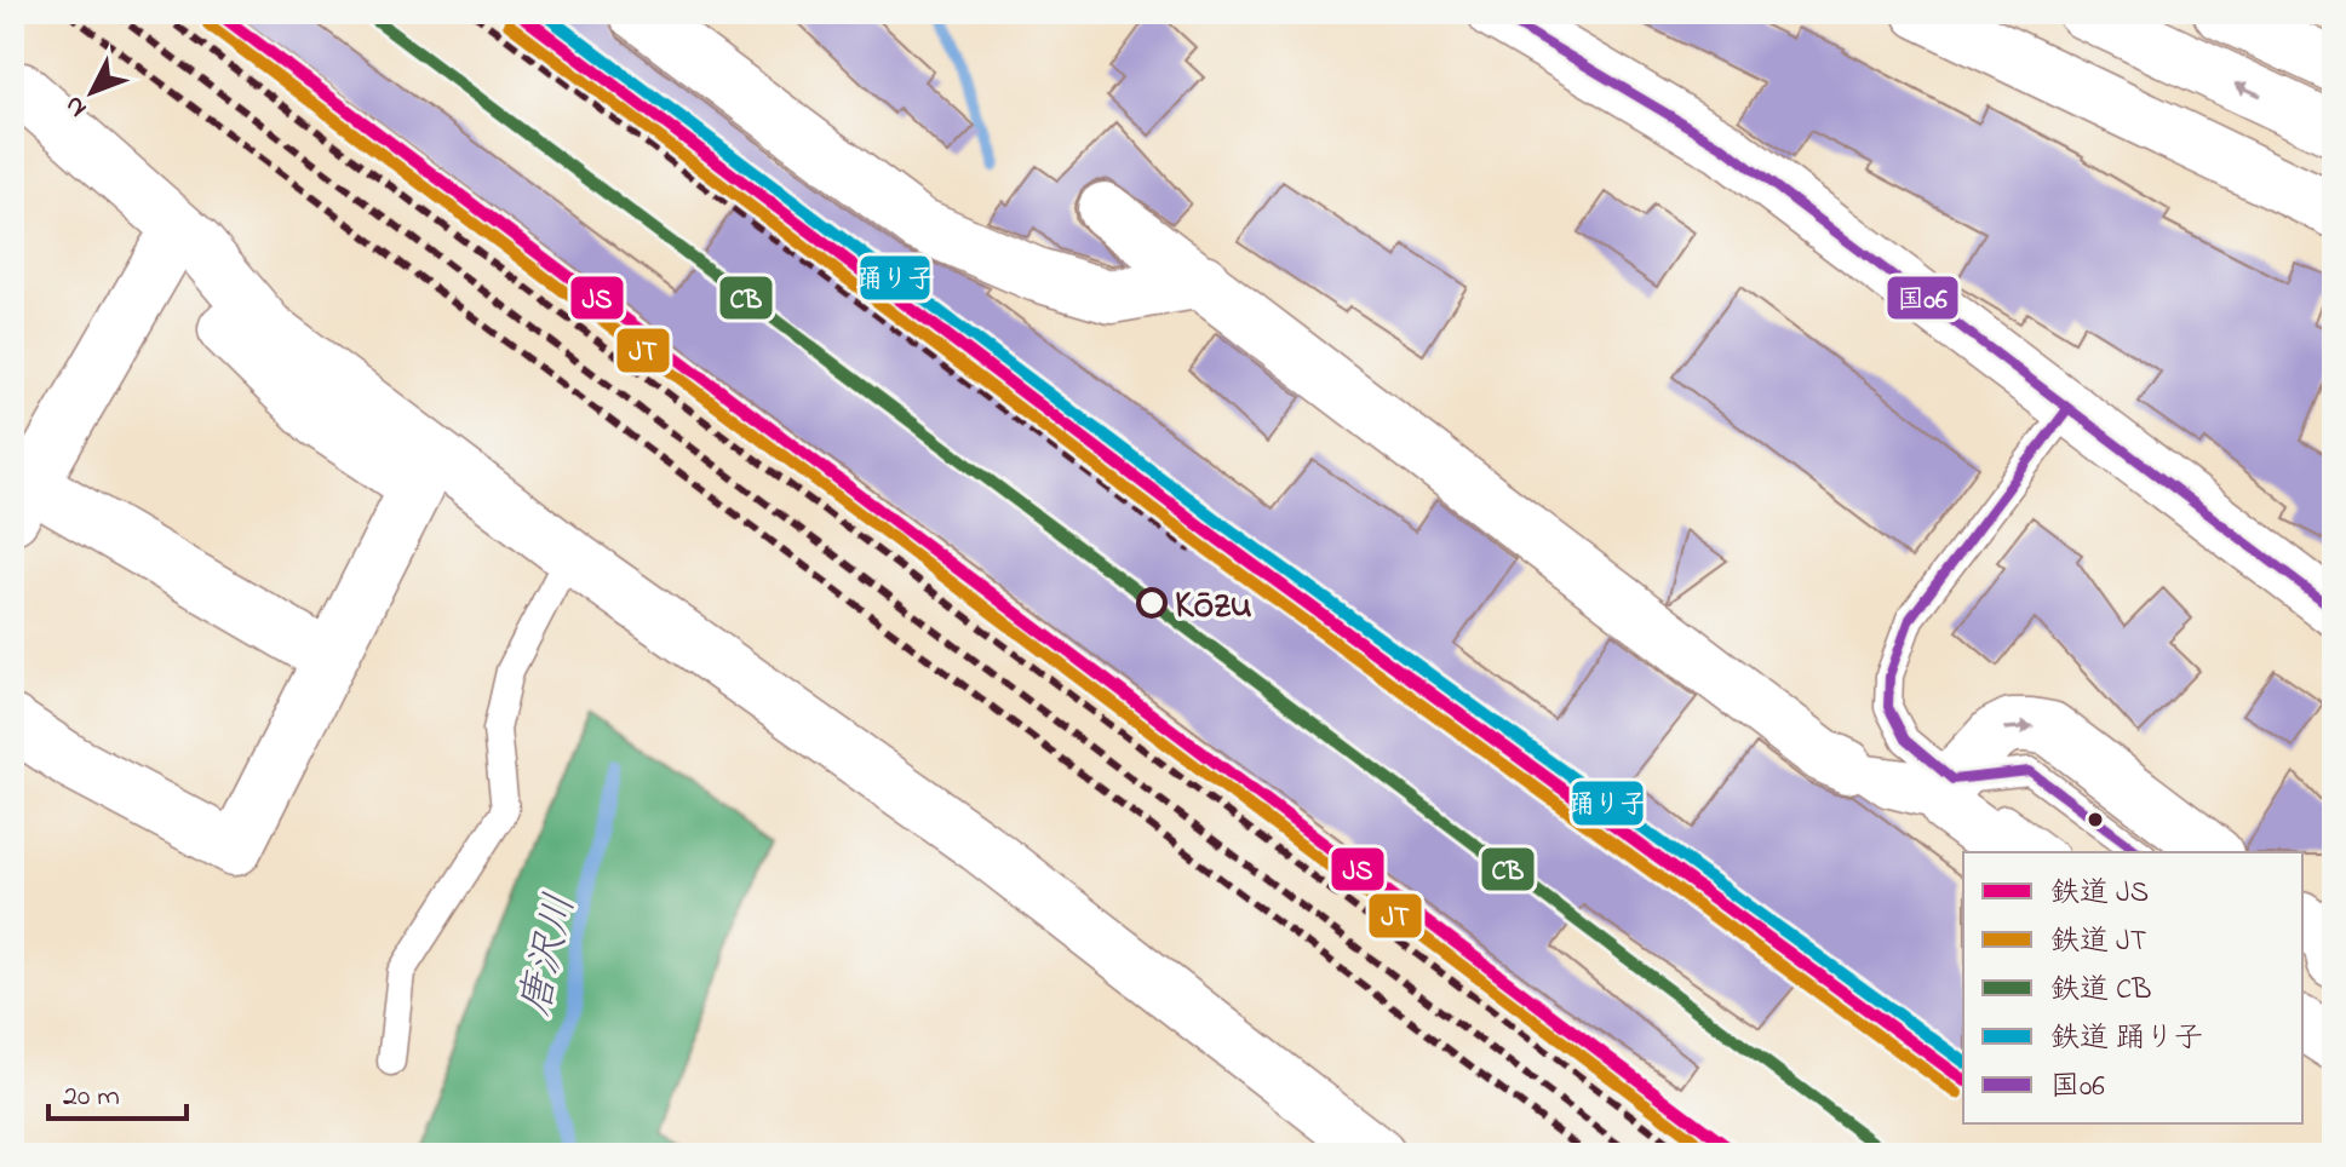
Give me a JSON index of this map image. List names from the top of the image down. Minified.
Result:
{"water":["唐沢川"],"places":["Kōzu"],"lines":["rail line JS","rail line CB","rail line 踊り子","transit line 国06","rail line JT"],"legend":["鉄道 JS","鉄道 JT","鉄道 CB","鉄道 踊り子","国06"],"scale_bar":"20 m","north":"bottom left"}
